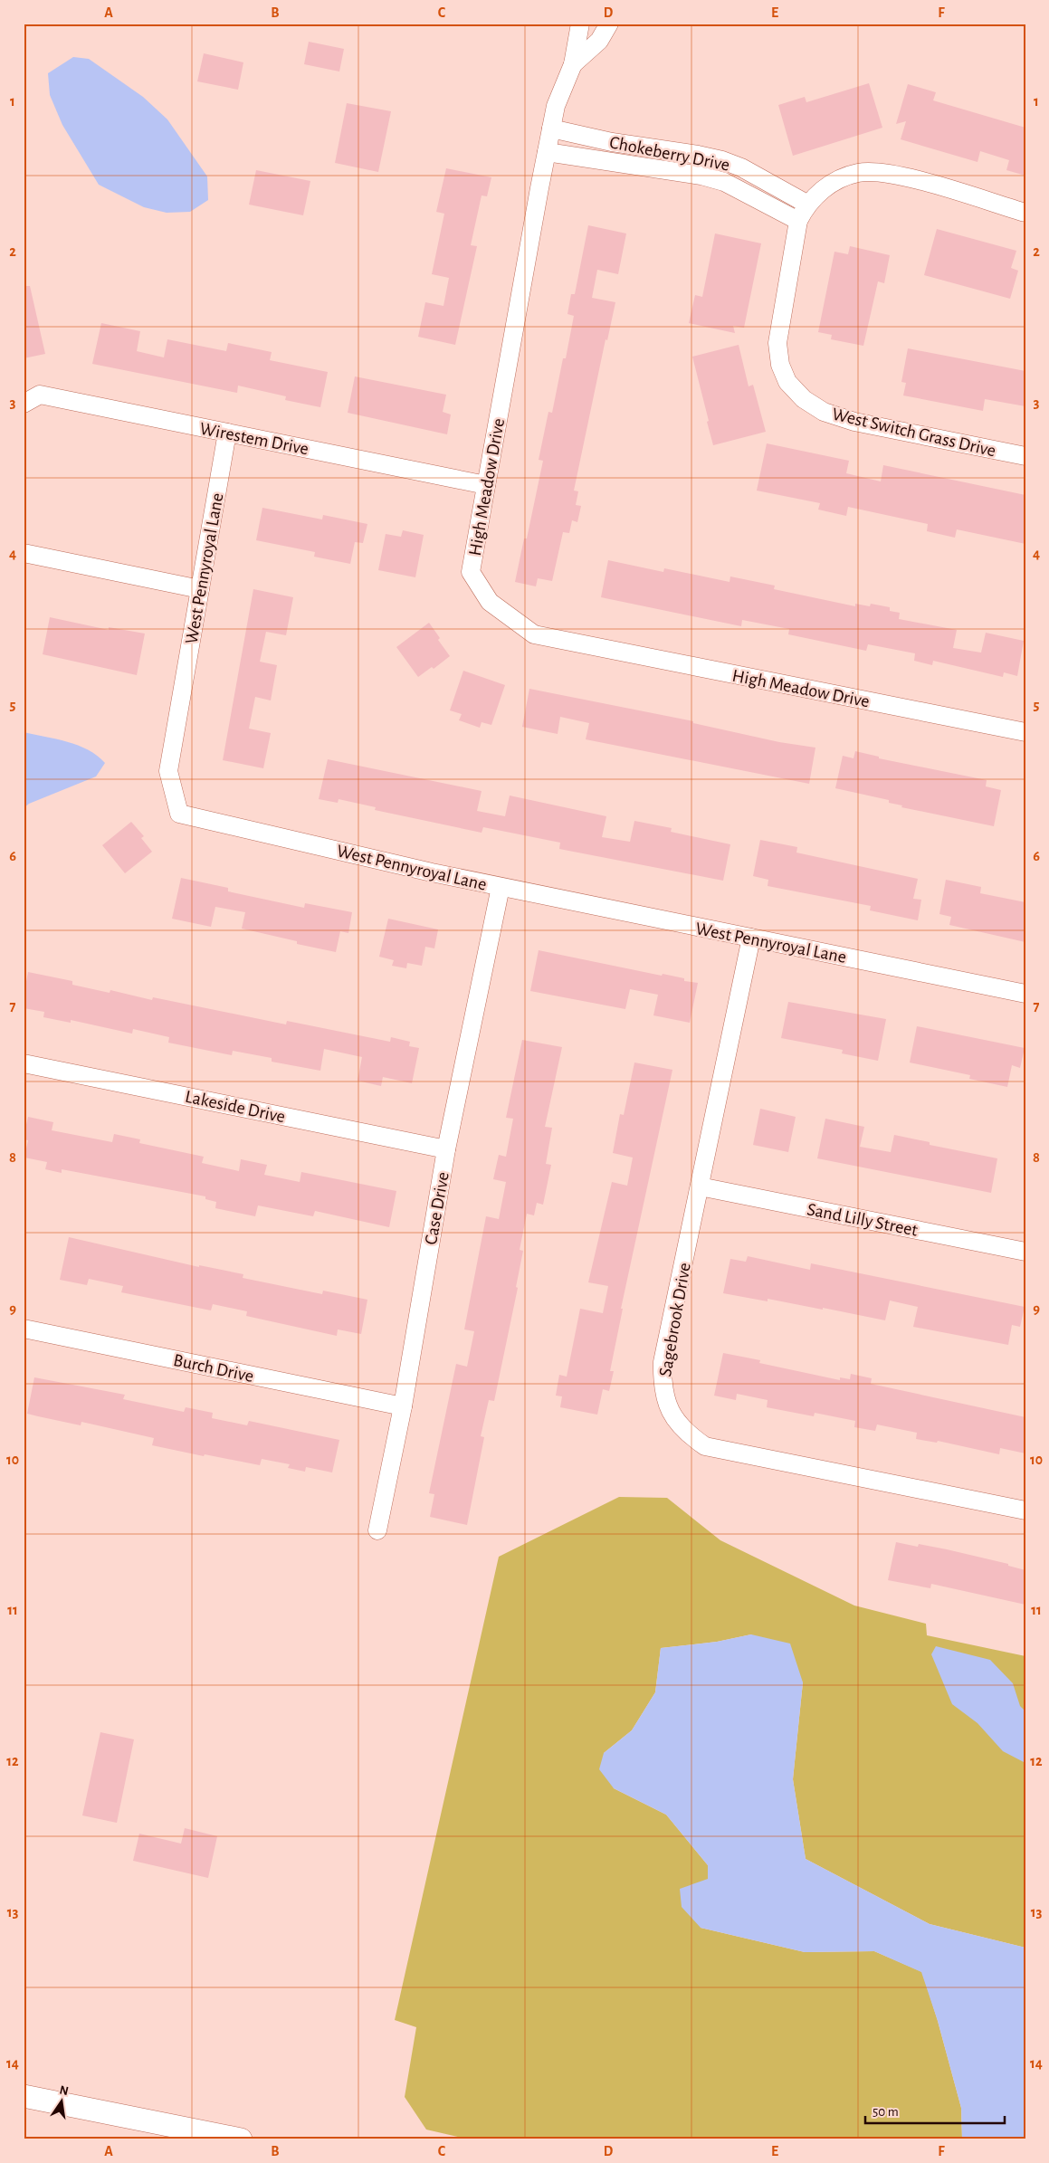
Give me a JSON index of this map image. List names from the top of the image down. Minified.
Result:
{"streets":{"street":["Chokeberry Drive","West Switch Grass Drive","Wirestem Drive","High Meadow Drive","West Pennyroyal Lane","Lakeside Drive","Case Drive","Sand Lilly Street","Sagebrook Drive","Burch Drive"]},"crossings":[["Chokeberry Drive","West Switch Grass Drive"],["Chokeberry Drive","High Meadow Drive"],["Wirestem Drive","High Meadow Drive"],["Wirestem Drive","West Pennyroyal Lane"],["West Pennyroyal Lane","Case Drive"],["West Pennyroyal Lane","Sagebrook Drive"],["Lakeside Drive","Case Drive"],["Case Drive","Burch Drive"],["Sand Lilly Street","Sagebrook Drive"]],"scale_bar":"50 m","north":"top","grid":{"columns":["A","B","C","D","E","F"],"rows":["1","2","3","4","5","6","7","8","9","10","11","12","13","14"]}}
